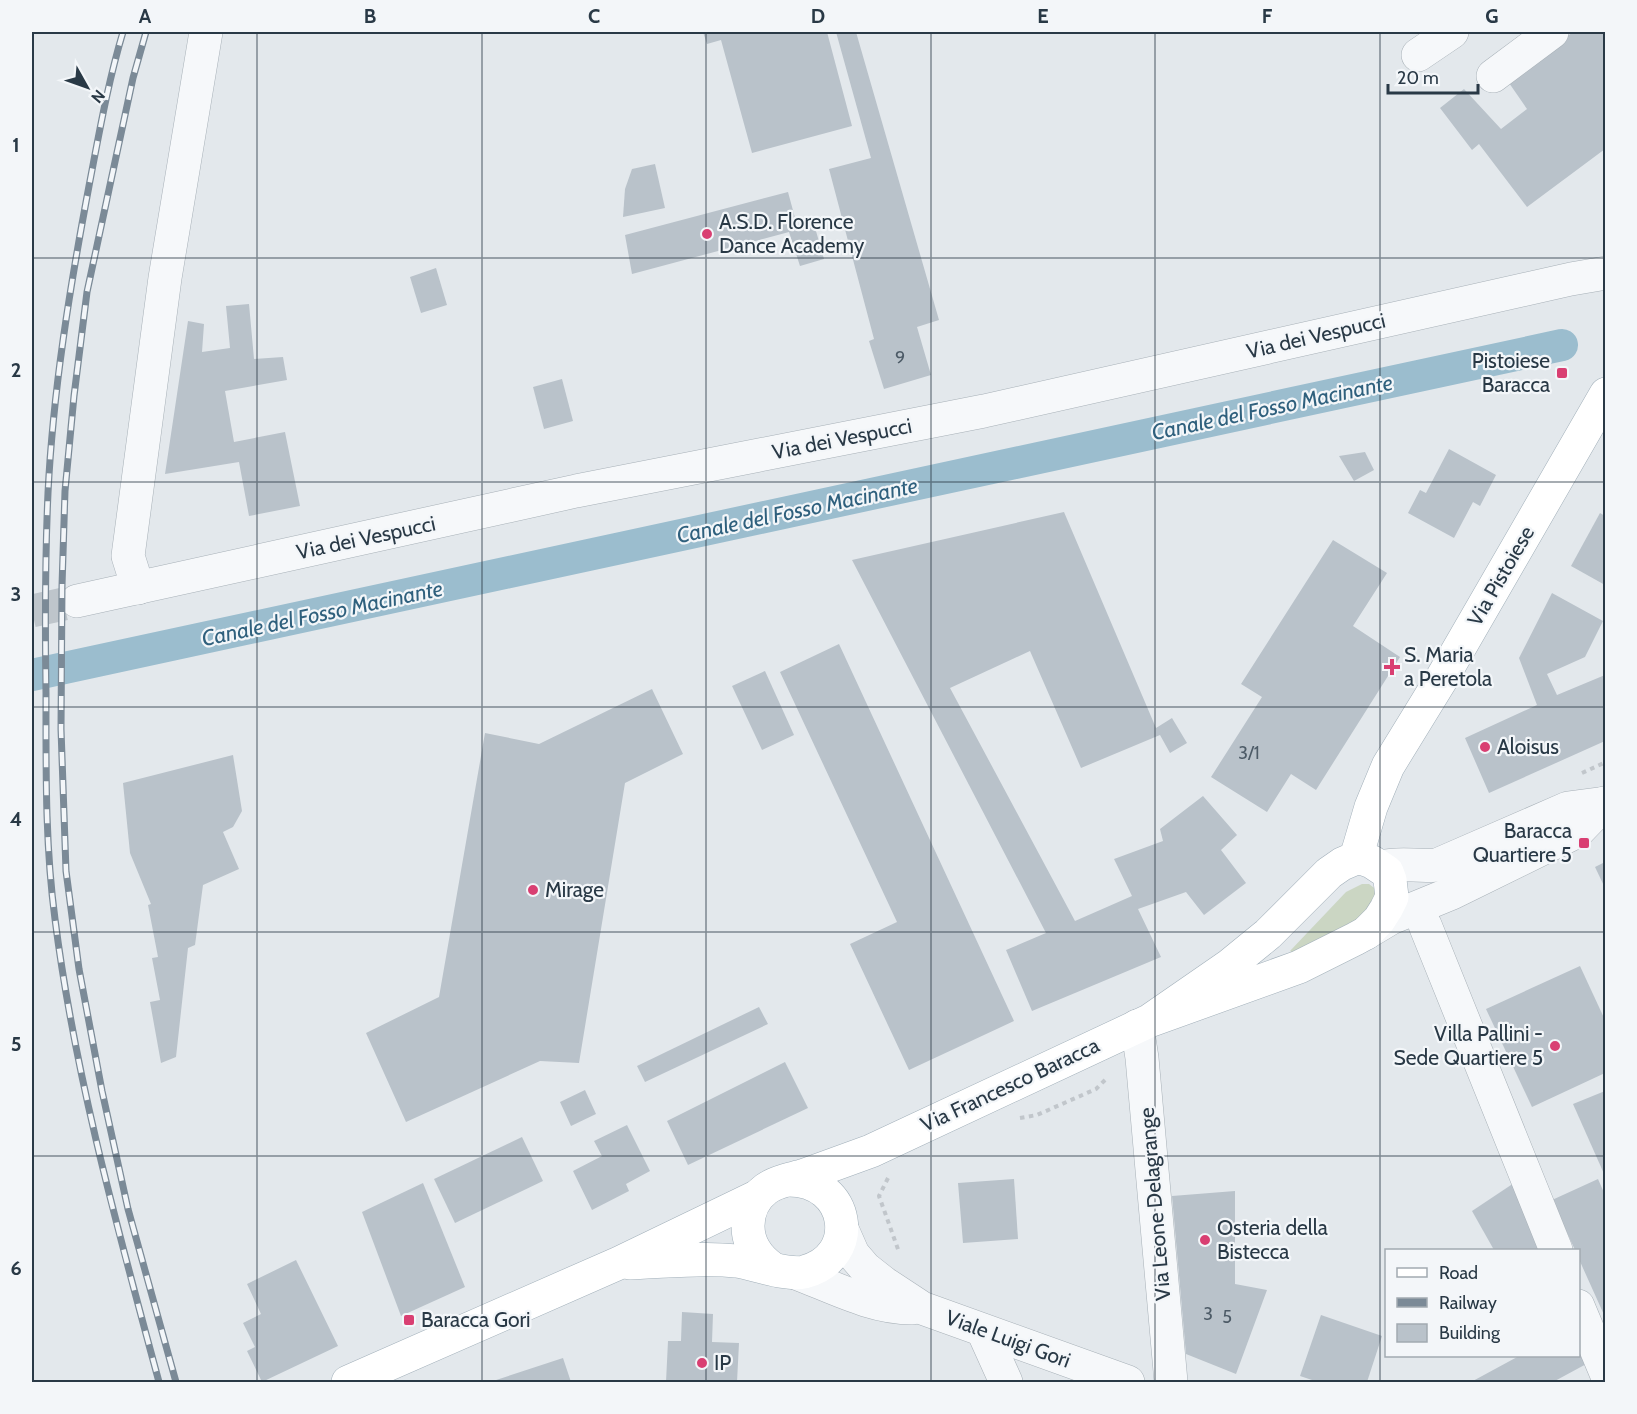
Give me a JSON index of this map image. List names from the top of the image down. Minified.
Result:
{"streets":{"main road":["Via Pistoiese","Via Francesco Baracca"],"street":["Via dei Vespucci","Via Leone Delagrange","Viale Luigi Gori"]},"crossings":[["Via Pistoiese","Via Francesco Baracca"],["Via Francesco Baracca","Via Leone Delagrange"],["Via Francesco Baracca","Viale Luigi Gori"]],"water":["Canale del Fosso Macinante"],"places":{"other":["A.S.D. Florence Dance Academy","Aloisus","Mirage","Villa Pallini - Sede Quartiere 5","Osteria della Bistecca","IP"],"transit":["Pistoiese Baracca","Baracca Quartiere 5","Baracca Gori"],"health":["S. Maria a Peretola"]},"house_numbers":["9","3/1","3","5"],"legend":["Road","Railway","Building"],"scale_bar":"20 m","north":"bottom right","grid":{"columns":["A","B","C","D","E","F","G"],"rows":["1","2","3","4","5","6"]}}
